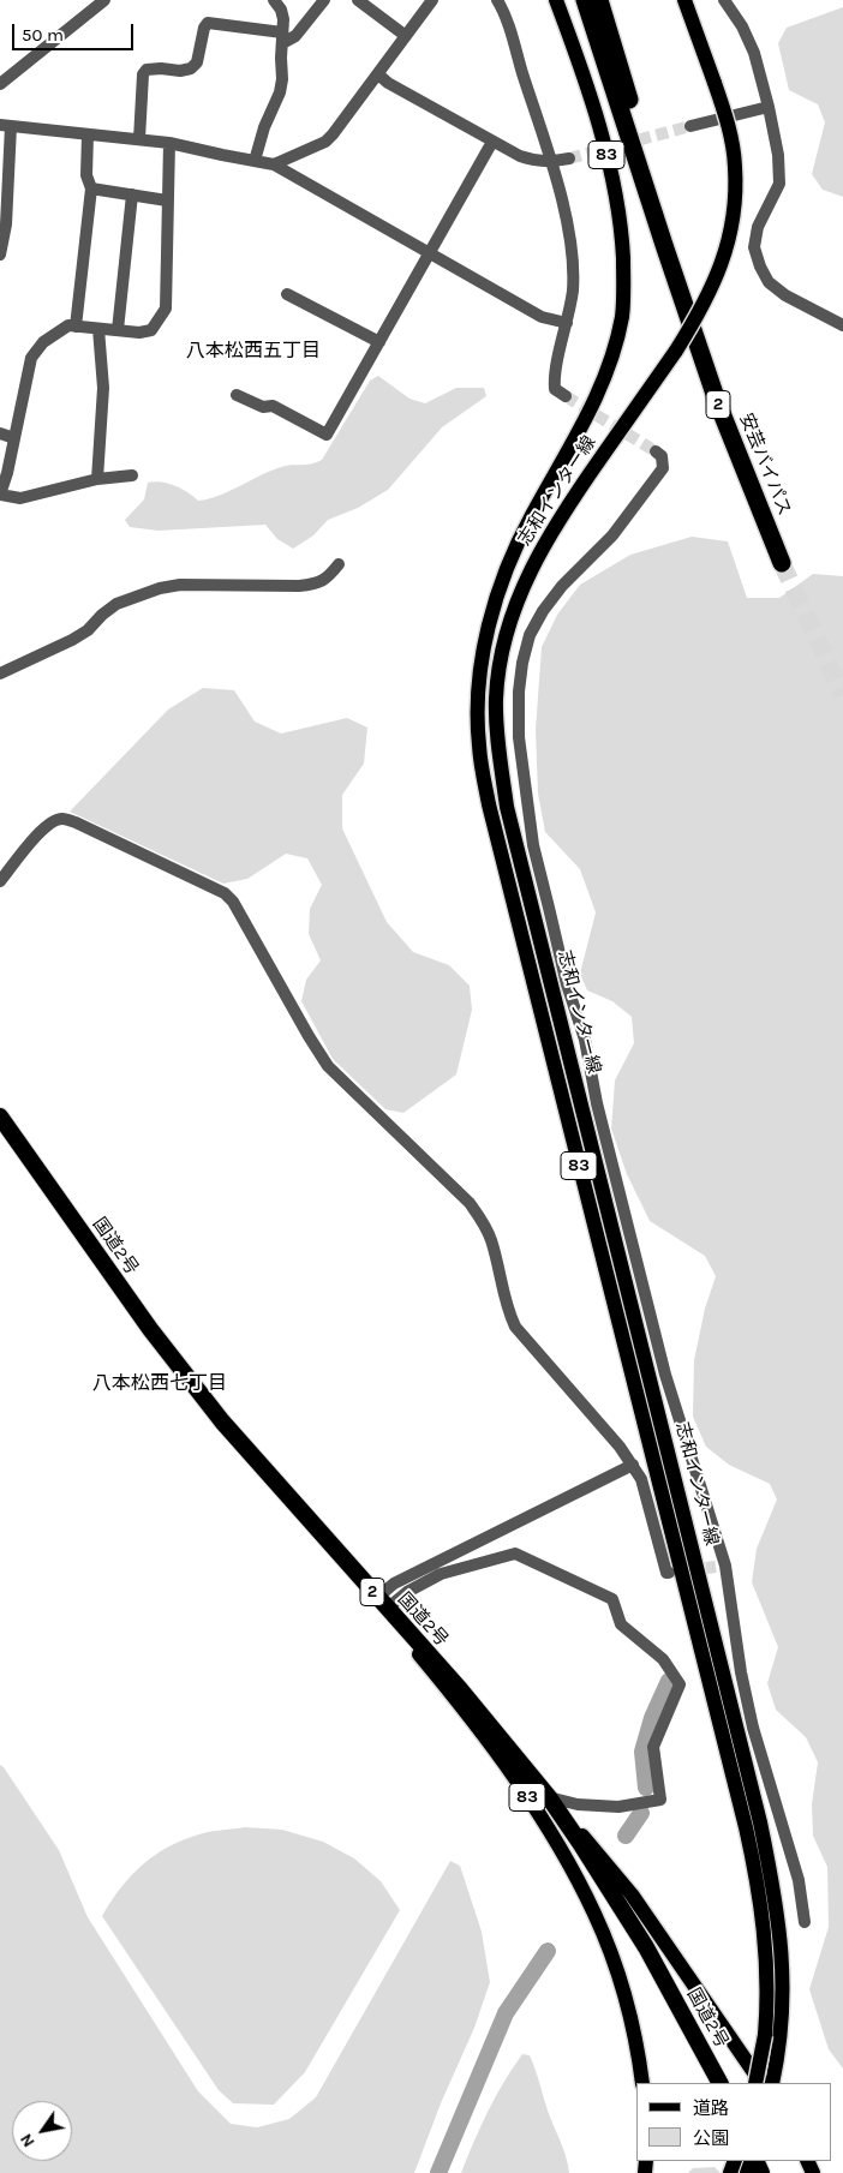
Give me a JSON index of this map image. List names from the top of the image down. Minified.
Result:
{"streets":{"highway":["2","安芸バイパス","国道2号"],"main road":["83","志和インター線"]},"crossings":[["83","国道2号"]],"districts":["八本松西五丁目","八本松西七丁目"],"legend":["道路","公園"],"scale_bar":"50 m","north":"bottom left"}
